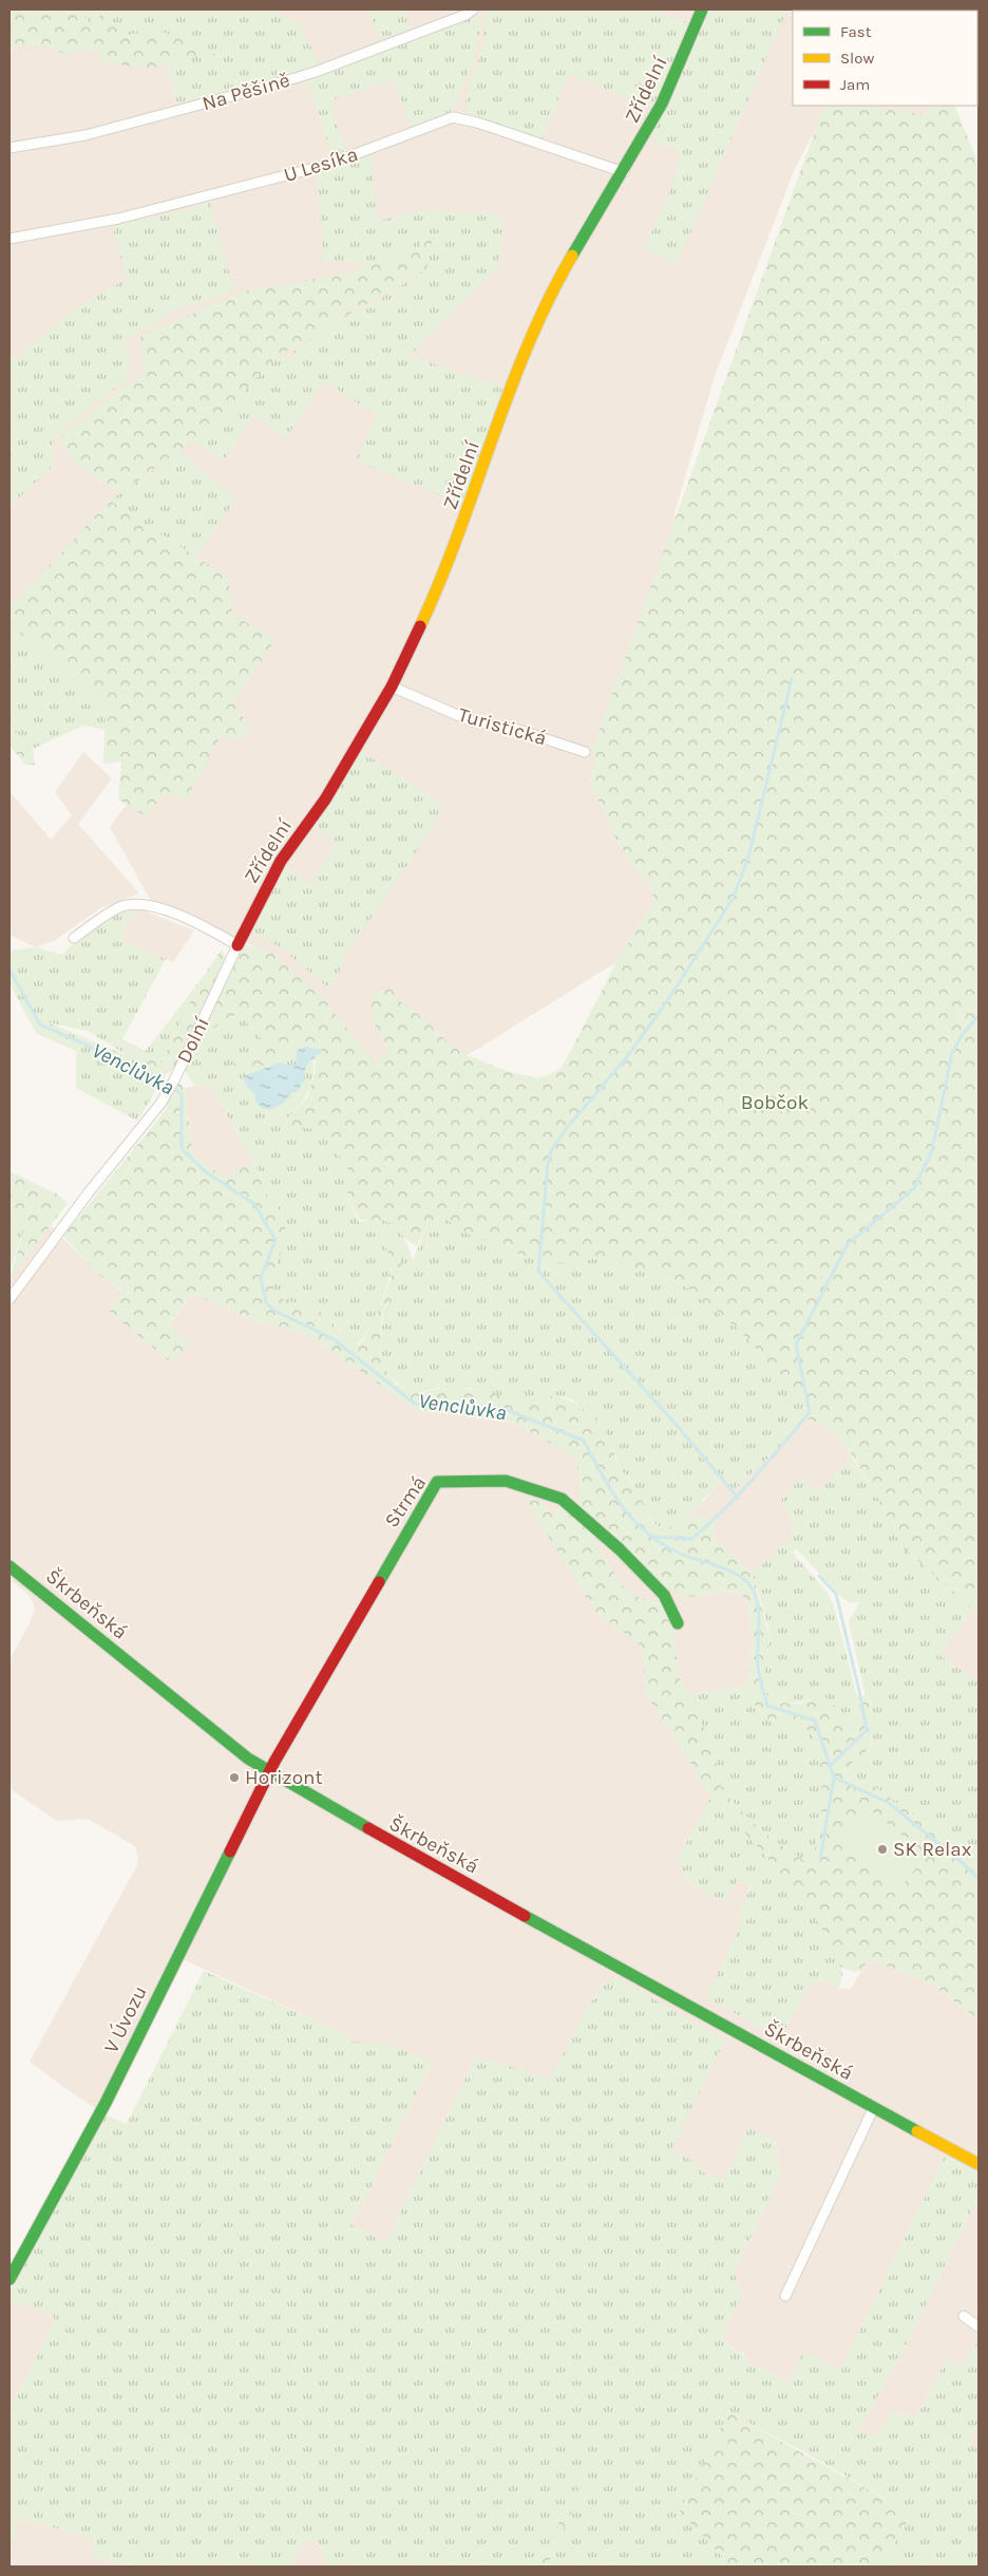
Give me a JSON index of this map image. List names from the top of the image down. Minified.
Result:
{"streets":{"street":["Zřídelní","Na Pěšině","U Lesíka","Turistická","Dolní","Strmá","Škrbeňská","V Úvozu"]},"crossings":[["Zřídelní","U Lesíka"],["Zřídelní","Turistická"],["Zřídelní","Dolní"],["Strmá","Škrbeňská"],["Strmá","V Úvozu"],["Škrbeňská","V Úvozu"]],"water":["Venclůvka"],"parks":["Bobčok"],"places":["Horizont","SK Relax"],"legend":["Fast","Slow","Jam"]}
